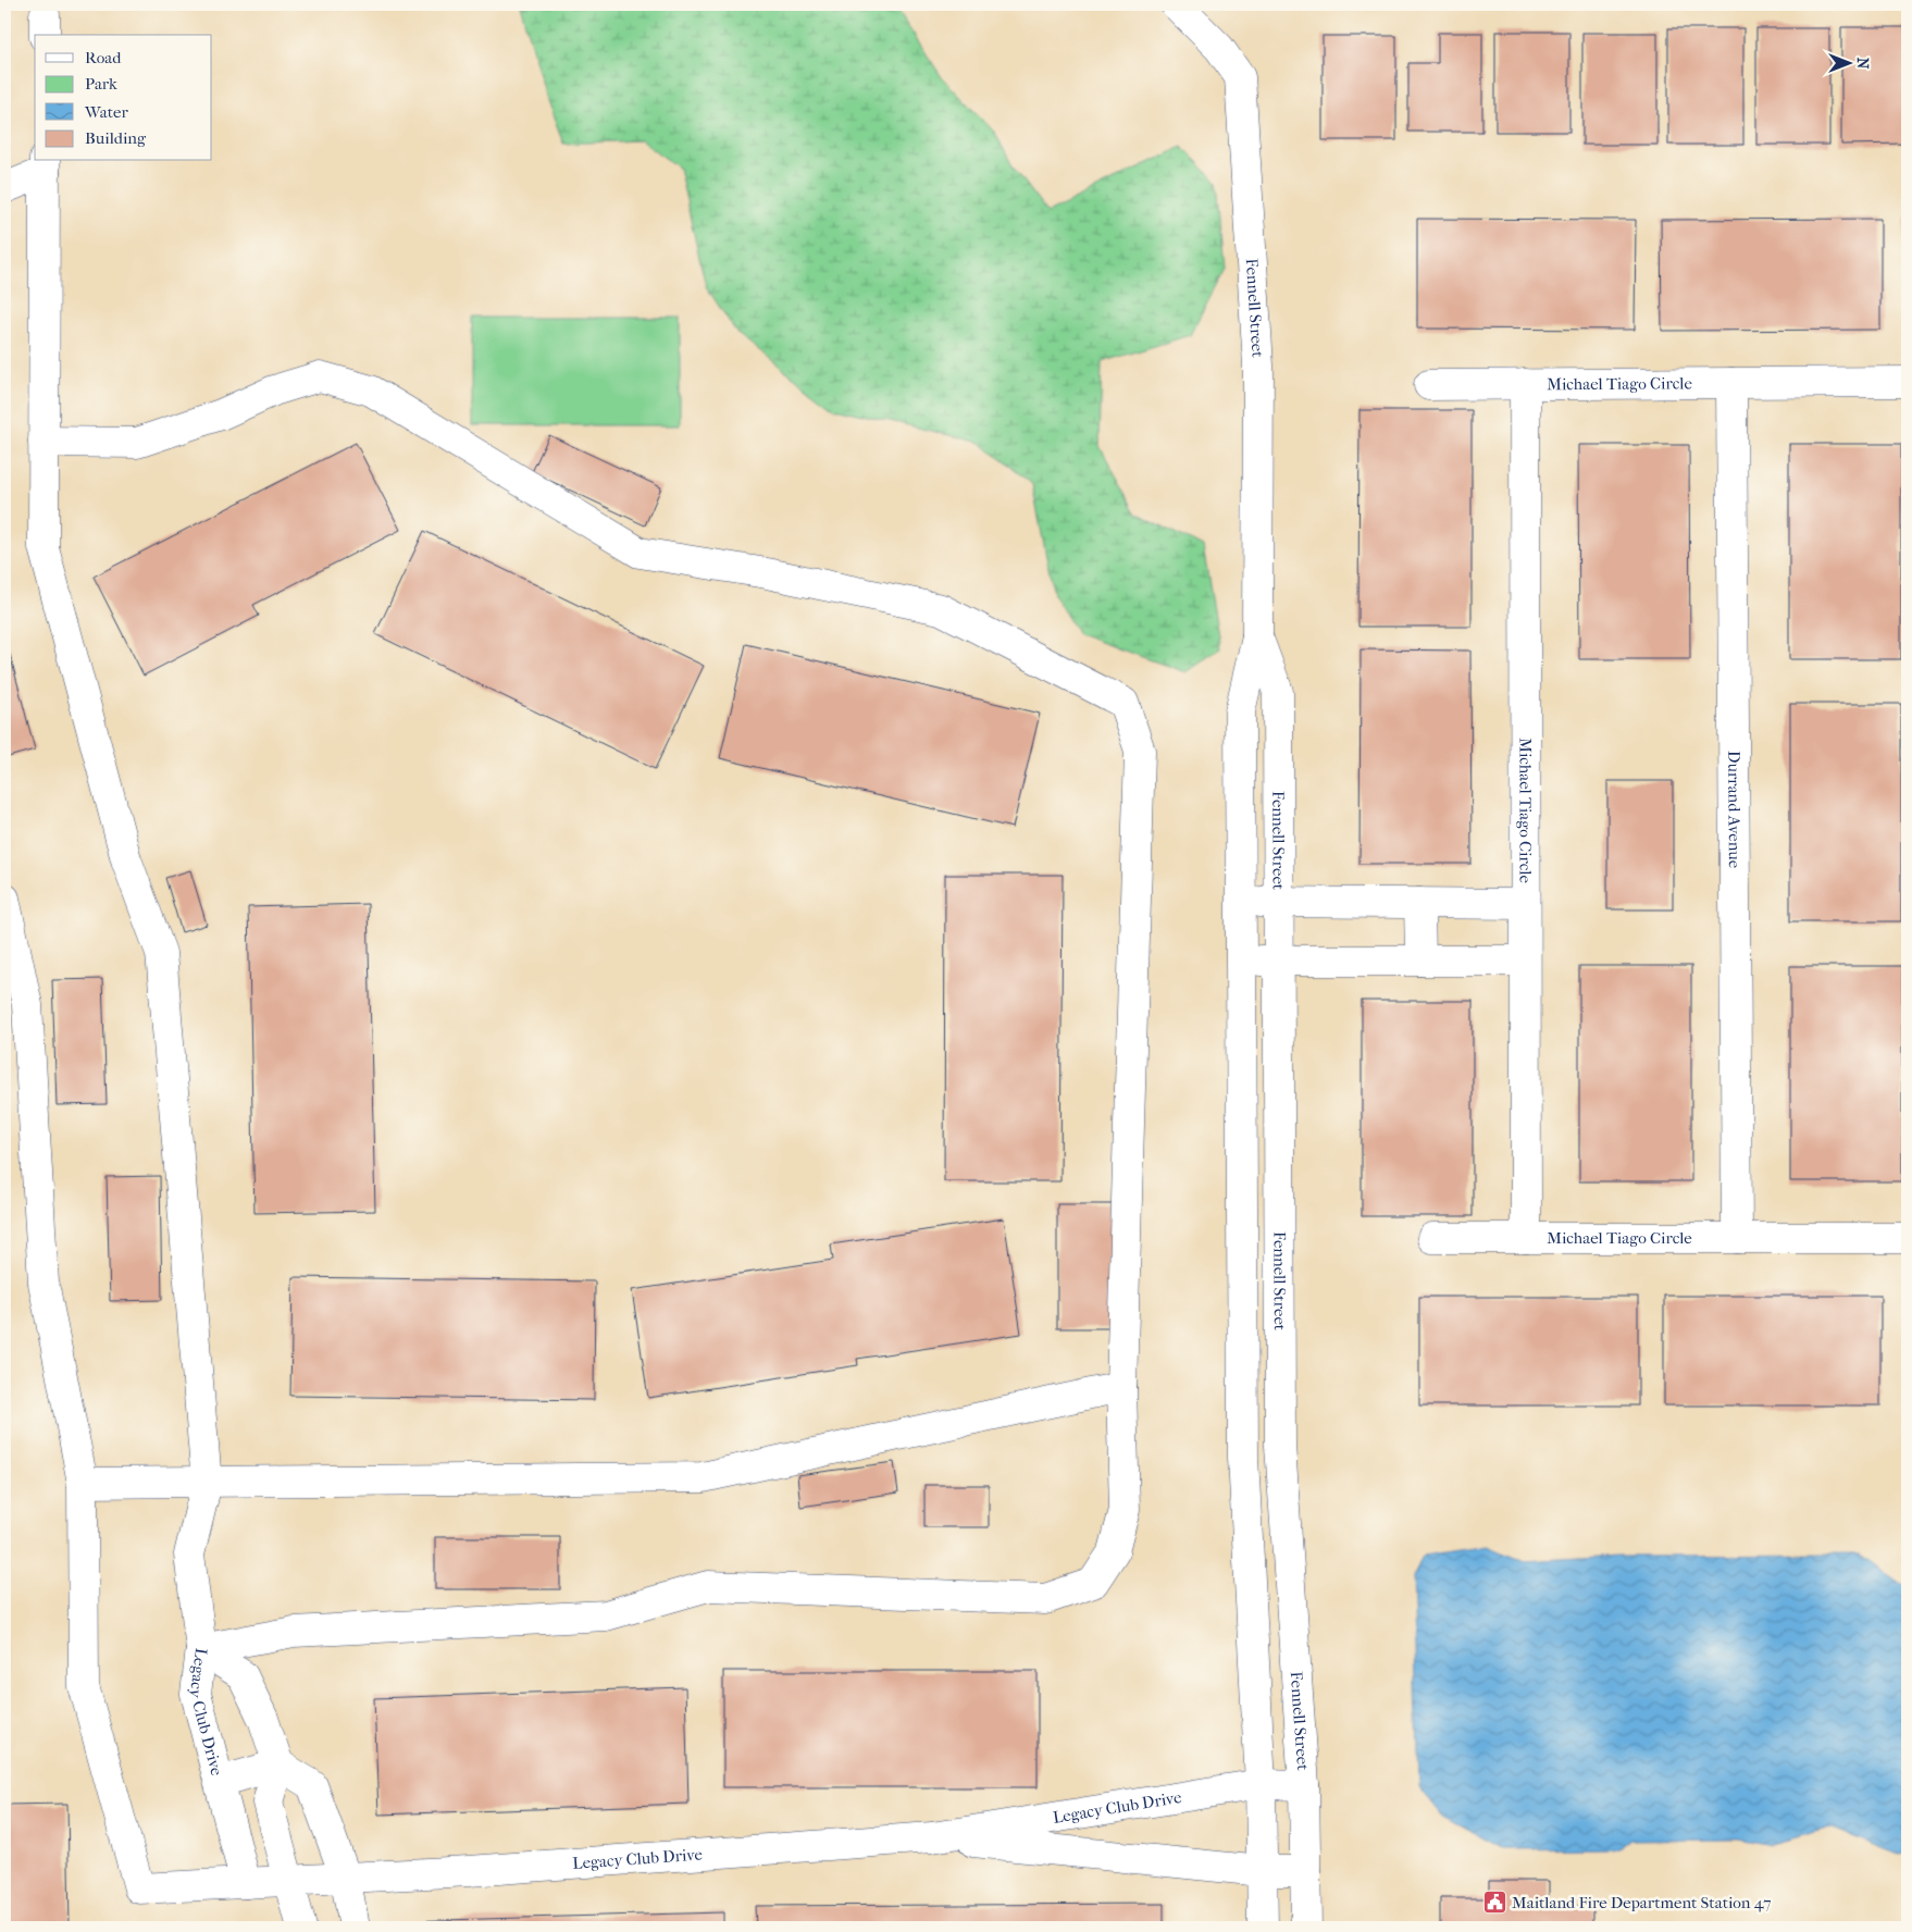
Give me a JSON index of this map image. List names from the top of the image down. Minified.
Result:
{"streets":{"street":["Fennell Street","Michael Tiago Circle","Durrand Avenue","Legacy Club Drive"]},"crossings":[["Fennell Street","Legacy Club Drive"],["Michael Tiago Circle","Durrand Avenue"]],"places":{"public building":["Maitland Fire Department Station 47"]},"legend":["Road","Park","Water","Building"],"north":"right"}
